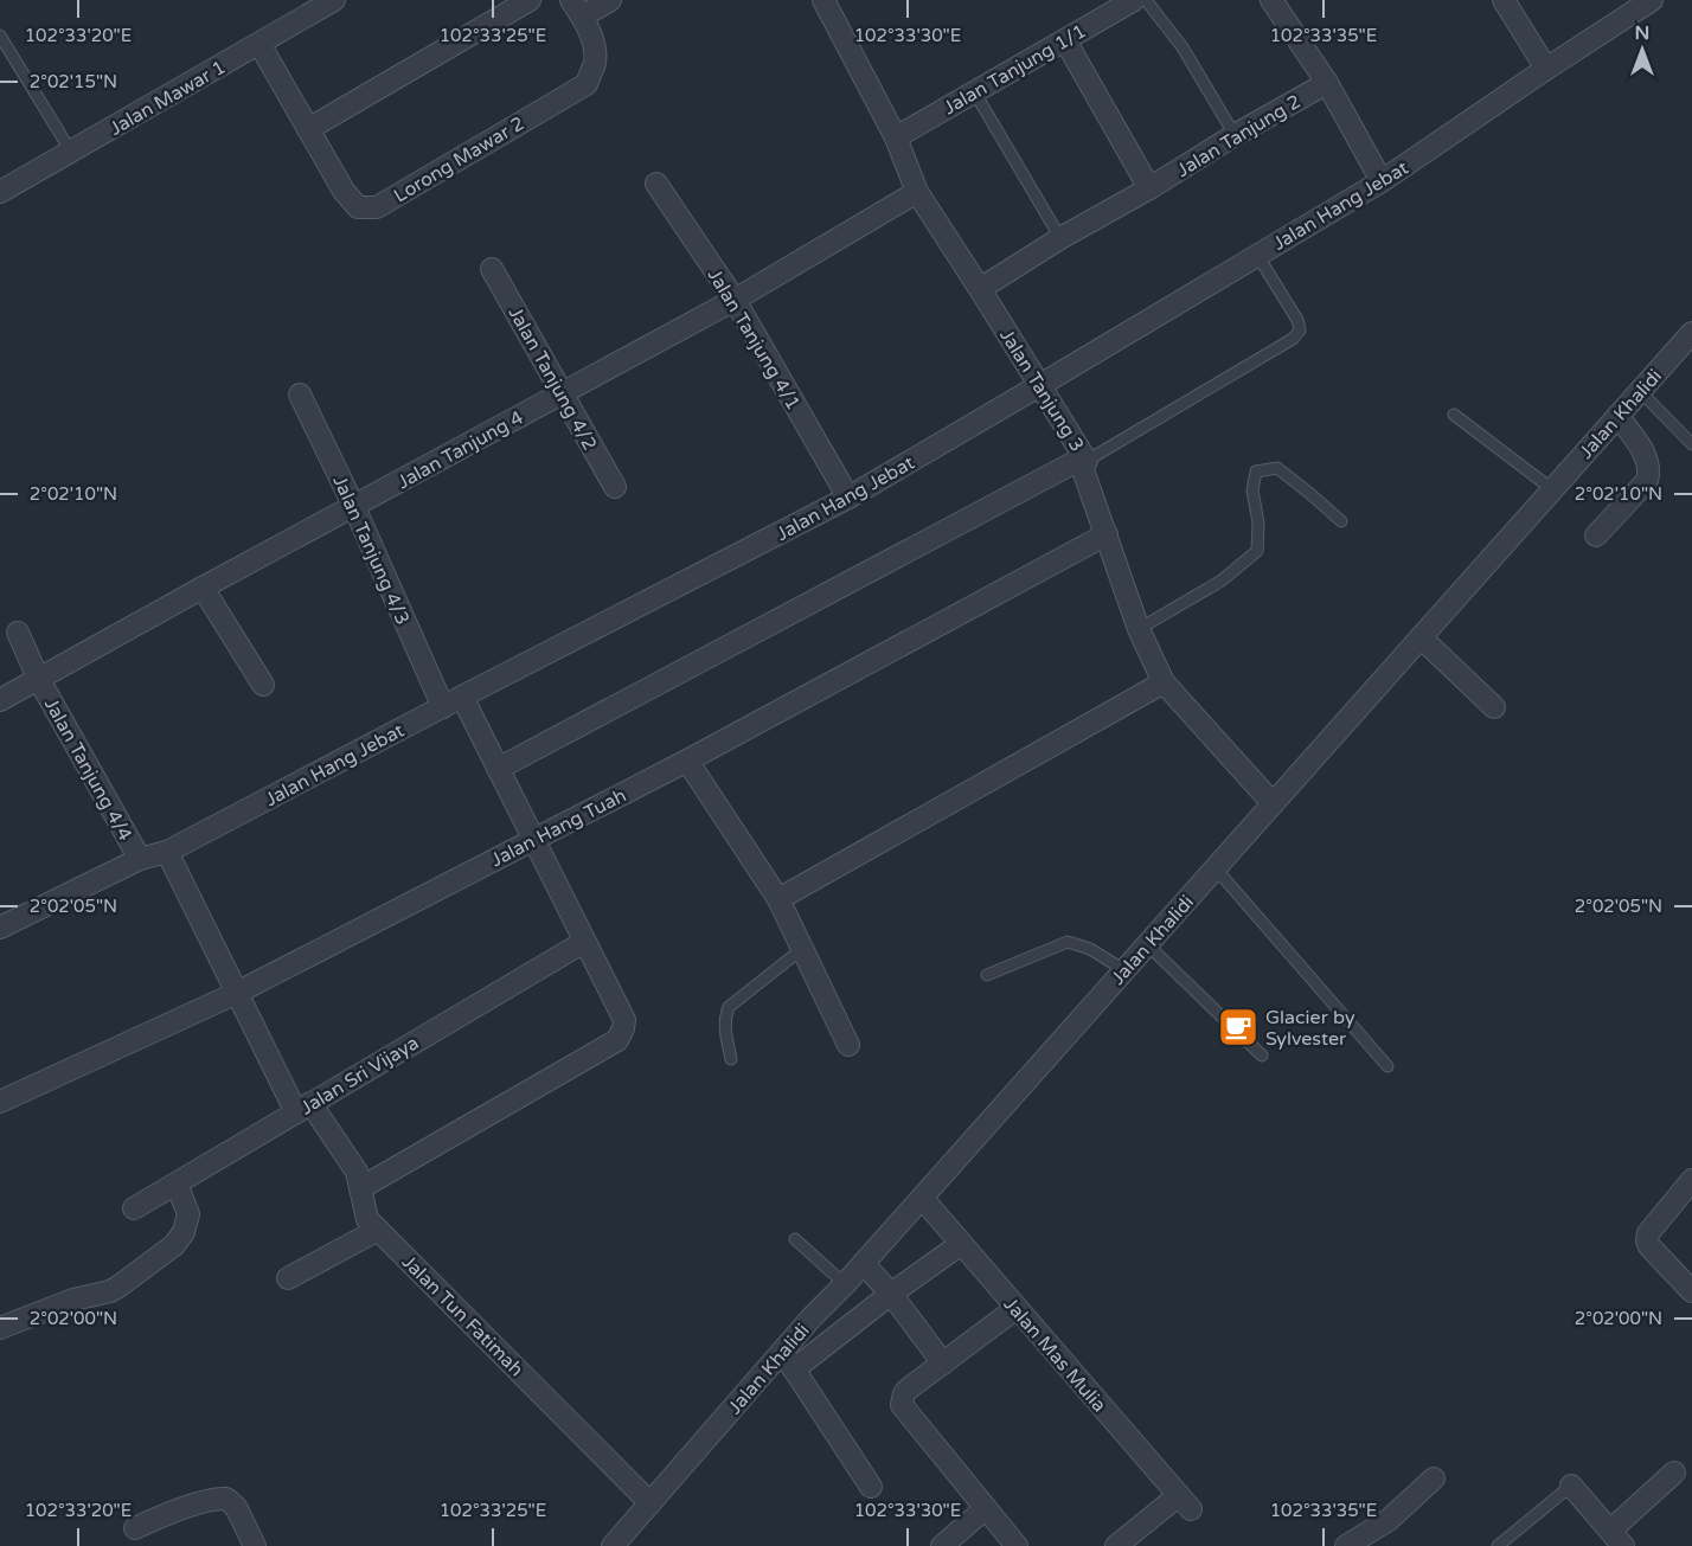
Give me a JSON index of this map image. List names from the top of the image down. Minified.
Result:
{"streets":{"street":["Jalan Tanjung 1/1","Jalan Mawar 1","Jalan Tanjung 2","Lorong Mawar 2","Jalan Hang Jebat","Jalan Tanjung 4/1","Jalan Tanjung 4/2","Jalan Tanjung 3","Jalan Khalidi","Jalan Tanjung 4","Jalan Tanjung 4/3","Jalan Tanjung 4/4","Jalan Hang Tuah","Jalan Sri Vijaya","Jalan Tun Fatimah","Jalan Mas Mulia"]},"crossings":[["Jalan Tanjung 1/1","Jalan Tanjung 3"],["Jalan Mawar 1","Lorong Mawar 2"],["Jalan Tanjung 2","Jalan Tanjung 3"],["Jalan Hang Jebat","Jalan Tanjung 4/1"],["Jalan Hang Jebat","Jalan Tanjung 3"],["Jalan Hang Jebat","Jalan Tanjung 4/3"],["Jalan Hang Jebat","Jalan Tanjung 4/4"],["Jalan Hang Jebat","Jalan Tun Fatimah"],["Jalan Tanjung 4/1","Jalan Tanjung 4"],["Jalan Tanjung 4/2","Jalan Tanjung 4"],["Jalan Tanjung 3","Jalan Khalidi"],["Jalan Tanjung 3","Jalan Tanjung 4"],["Jalan Tanjung 3","Jalan Hang Tuah"],["Jalan Khalidi","Jalan Tun Fatimah"],["Jalan Khalidi","Jalan Mas Mulia"],["Jalan Tanjung 4","Jalan Tanjung 4/3"],["Jalan Tanjung 4","Jalan Tanjung 4/4"],["Jalan Tanjung 4/3","Jalan Hang Tuah"],["Jalan Tanjung 4/3","Jalan Sri Vijaya"],["Jalan Tanjung 4/3","Jalan Tun Fatimah"],["Jalan Hang Tuah","Jalan Tun Fatimah"],["Jalan Sri Vijaya","Jalan Tun Fatimah"]],"places":{"cafe":["Glacier by Sylvester"]},"north":"top","coordinates":["102°33'20\"E","102°33'25\"E","102°33'30\"E","102°33'35\"E","2°02'15\"N","2°02'10\"N","2°02'05\"N","2°02'00\"N"]}
